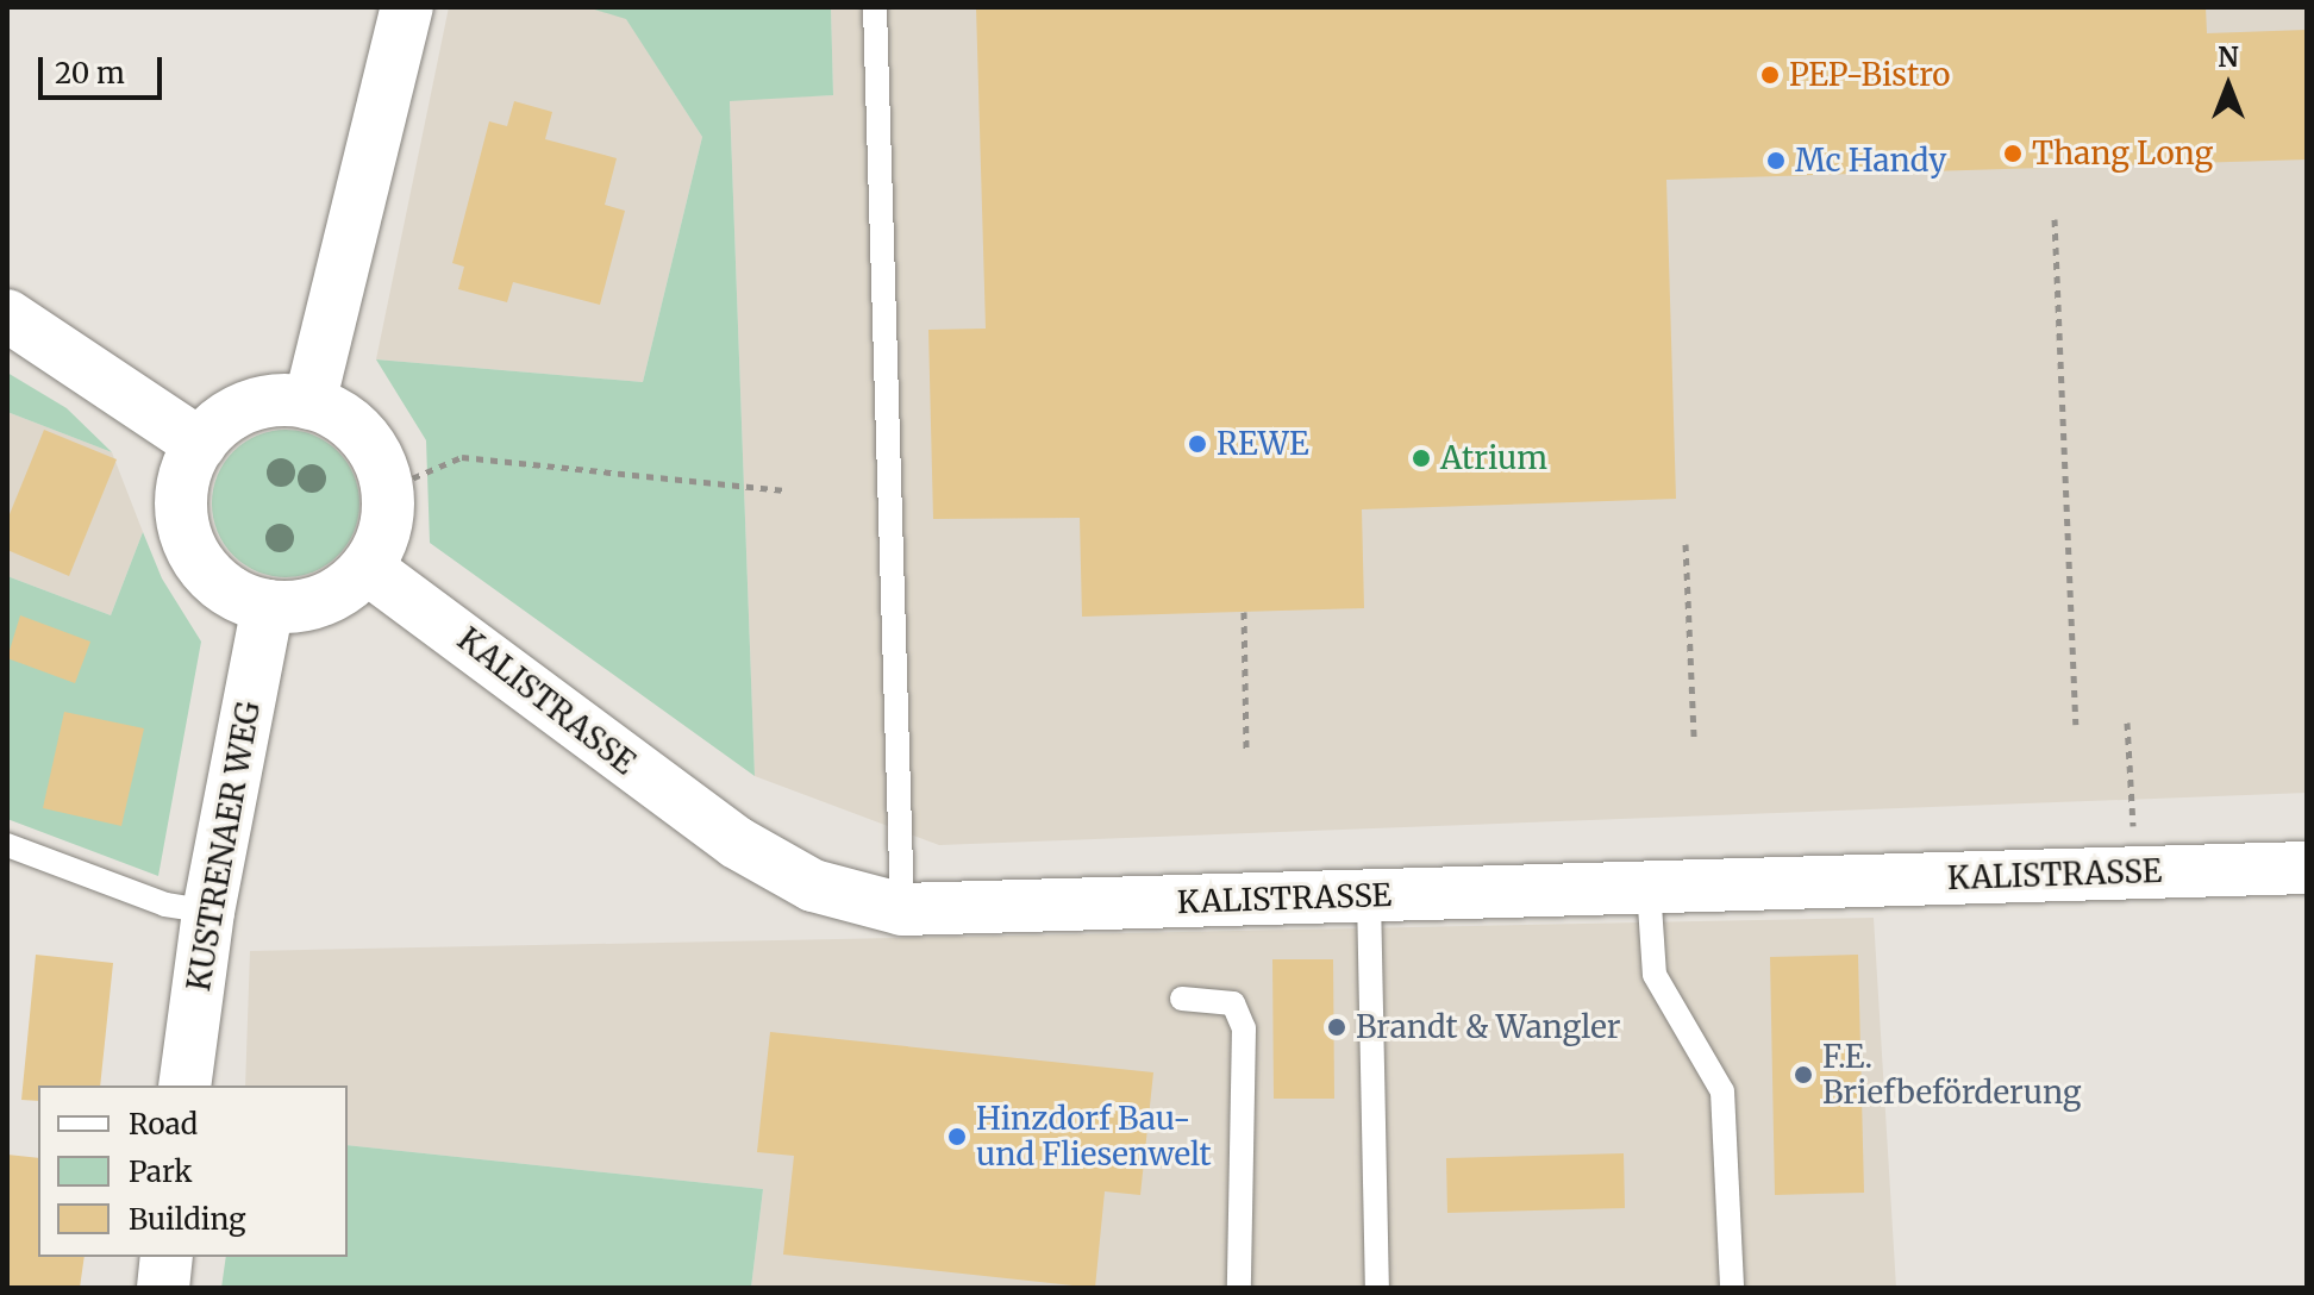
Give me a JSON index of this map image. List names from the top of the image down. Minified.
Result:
{"streets":{"street":["KALISTRASSE","KUSTRENAER WEG"]},"crossings":[["KALISTRASSE","KUSTRENAER WEG"]],"places":["PEP-Bistro","Thang Long","Mc Handy","REWE","Atrium","Brandt & Wangler","F.E. Briefbeförderung","Hinzdorf Bau- und Fliesenwelt"],"legend":["Road","Park","Building"],"scale_bar":"20 m","north":"top"}
